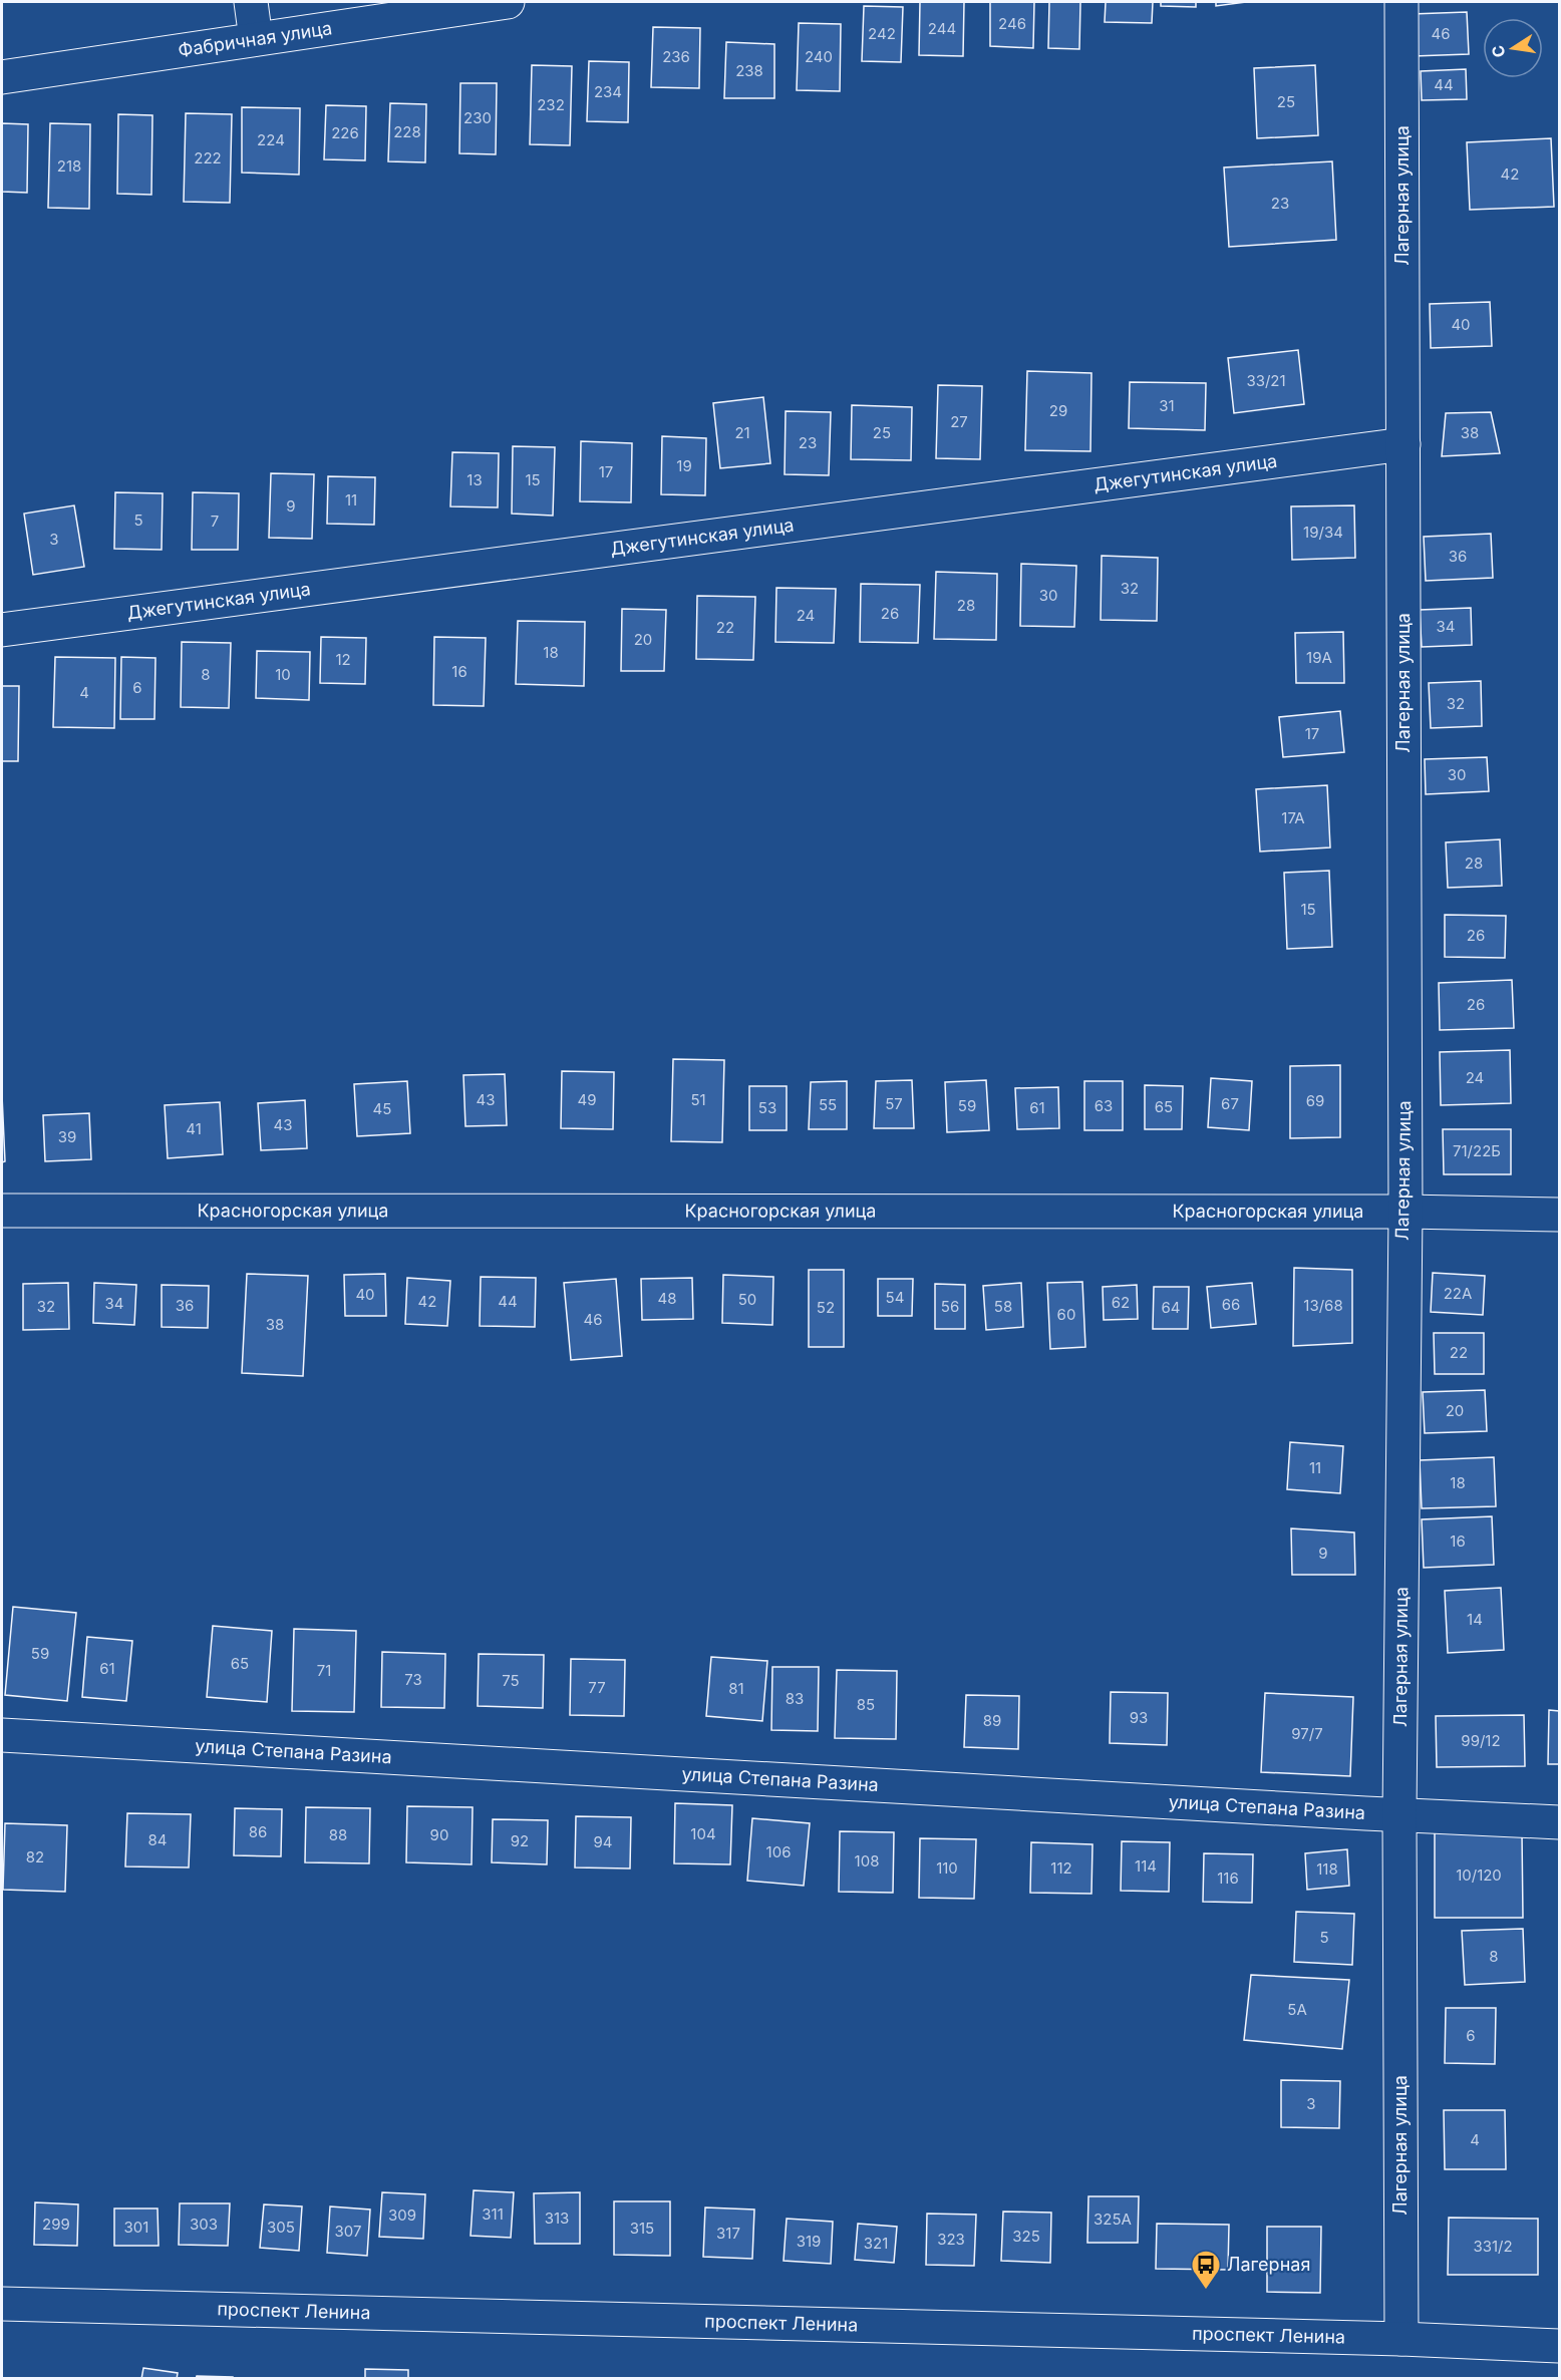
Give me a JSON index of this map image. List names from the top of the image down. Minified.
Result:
{"streets":{"street":["Фабричная улица","Лагерная улица","Джегутинская улица","Красногорская улица","улица Степана Разина","проспект Ленина"]},"crossings":[["Лагерная улица","Джегутинская улица"],["Лагерная улица","Красногорская улица"],["Лагерная улица","улица Степана Разина"],["Лагерная улица","проспект Ленина"]],"places":{"bus stop":["Лагерная"]},"house_numbers":["246","244","242","46","236","240","238","44","234","25","232","230","228","226","224","222","218","42","23","40","33/21","31","29","27","21","25","38","23","19","17","13","15","11","9","5","7","19/34","3","36","32","30","28","26","24","34","22","20","18","19А","12","16","8","10","6","4","32","17","30","17А","28","15","26","26","24","43","49","51","69","57","67","55","59","63","65","53","61","45","43","41","39","71/22Б","22А","40","54","48","50","42","44","62","34","66","36","13/68","32","56","58","52","64","60","46","38","22","20","11","18","16","9","14","59","65","61","71","73","75","77","81","83","85","93","89","97/7","99/12","86","104","88","90","84","92","94","106","82","108","114","110","112","118","10/120","116","5","8","5А","6","3","4","311","309","313","325А","299","303","301","305","315","307","317","325","323","319","321","331/2"],"north":"left"}
